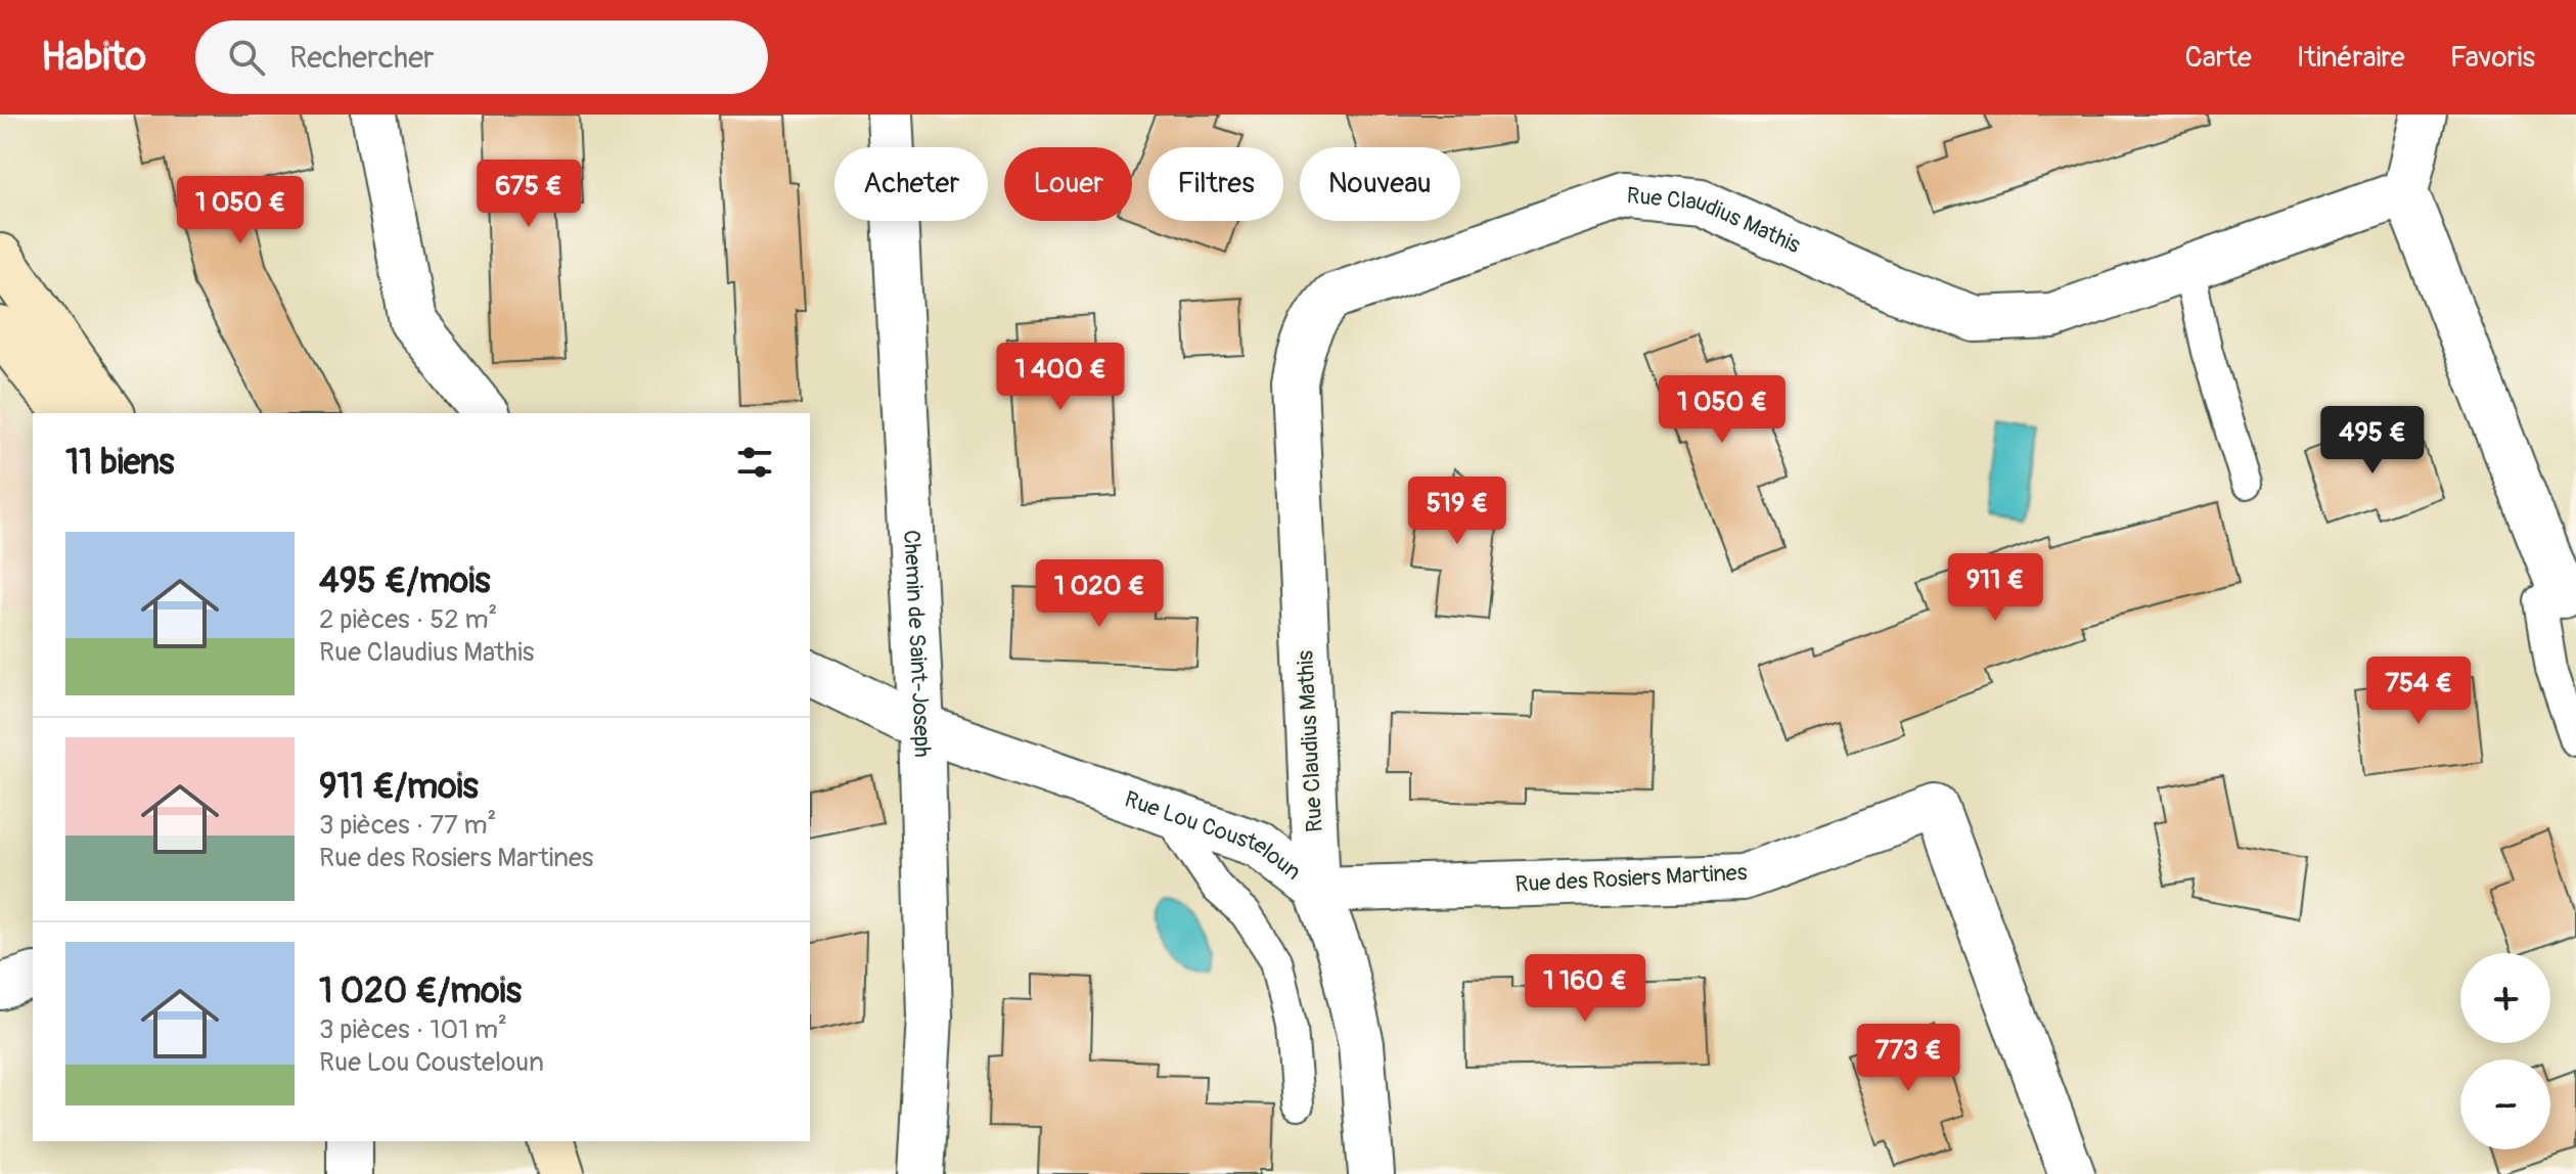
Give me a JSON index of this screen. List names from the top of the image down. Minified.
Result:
{"streets":{"street":["Rue Claudius Mathis","Chemin de Saint-Joseph","Rue Lou Cousteloun","Rue des Rosiers Martines"]},"crossings":[["Rue Claudius Mathis","Rue Lou Cousteloun"],["Rue Claudius Mathis","Rue des Rosiers Martines"],["Chemin de Saint-Joseph","Rue Lou Cousteloun"],["Rue Lou Cousteloun","Rue des Rosiers Martines"]],"page":{"header":"Habito","search":"Rechercher","nav":["Carte","Itinéraire","Favoris"],"chip":["Acheter","Louer","Filtres","Nouveau"],"price":["675 €","1 050 €","1 400 €","1 050 €","495 €","519 €","911 €","1 020 €","754 €","1 160 €","773 €"],"heading":"11 biens","list":[{"name":"495 €/mois","note":"2 pièces · 52 m² · Rue Claudius Mathis"},{"name":"911 €/mois","note":"3 pièces · 77 m² · Rue des Rosiers Martines"},{"name":"1 020 €/mois","note":"3 pièces · 101 m² · Rue Lou Cousteloun"}],"map_buttons":["+","−"]}}
